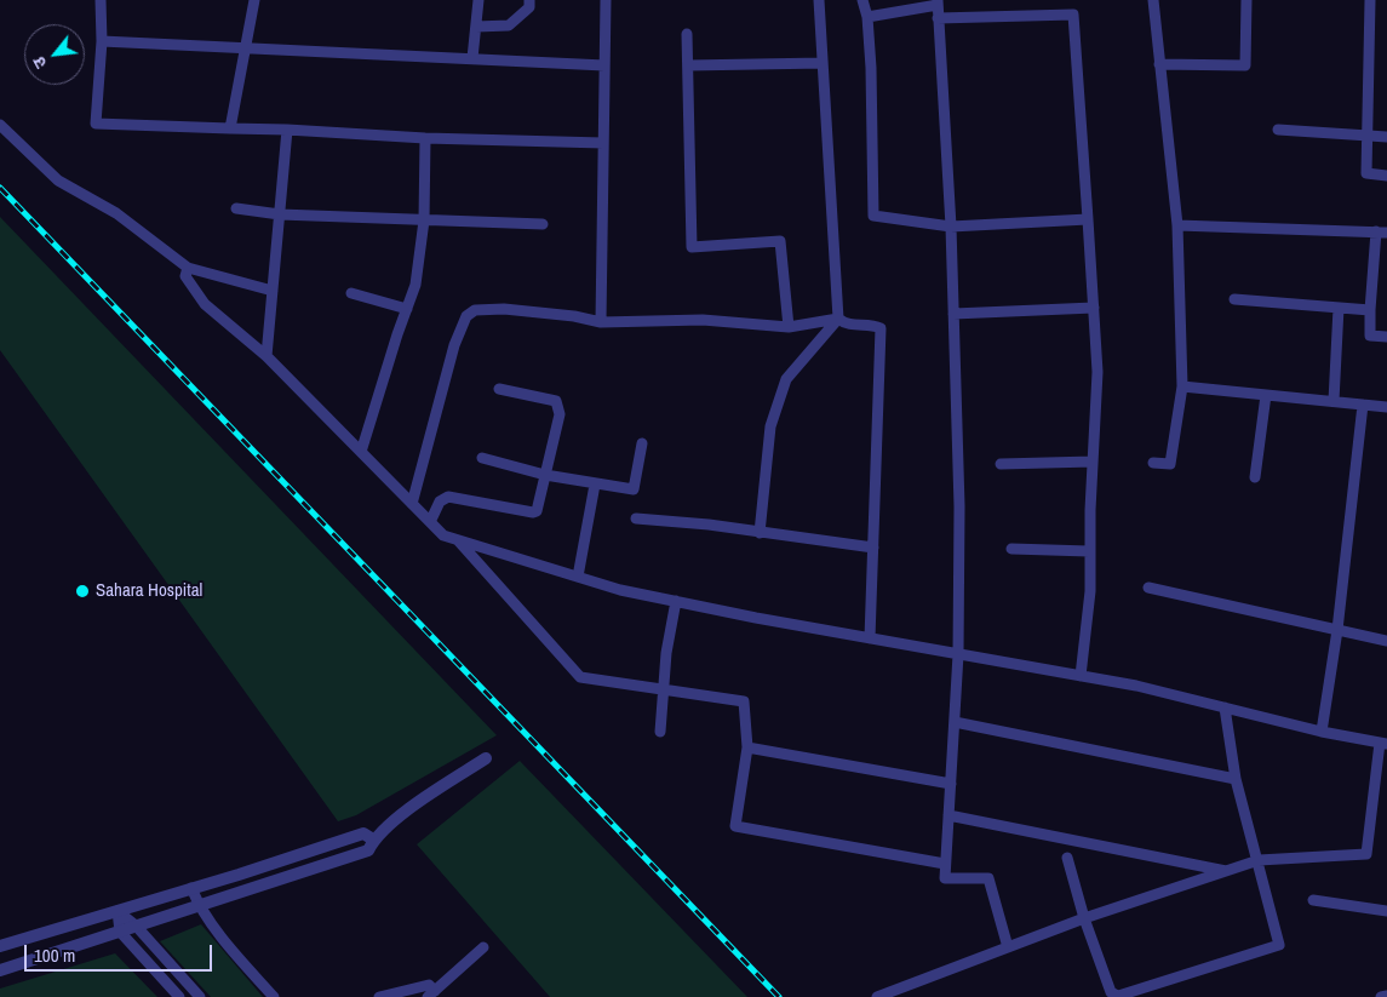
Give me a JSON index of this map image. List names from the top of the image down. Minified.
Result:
{"places":["Sahara Hospital"],"scale_bar":"100 m","north":"bottom left"}
